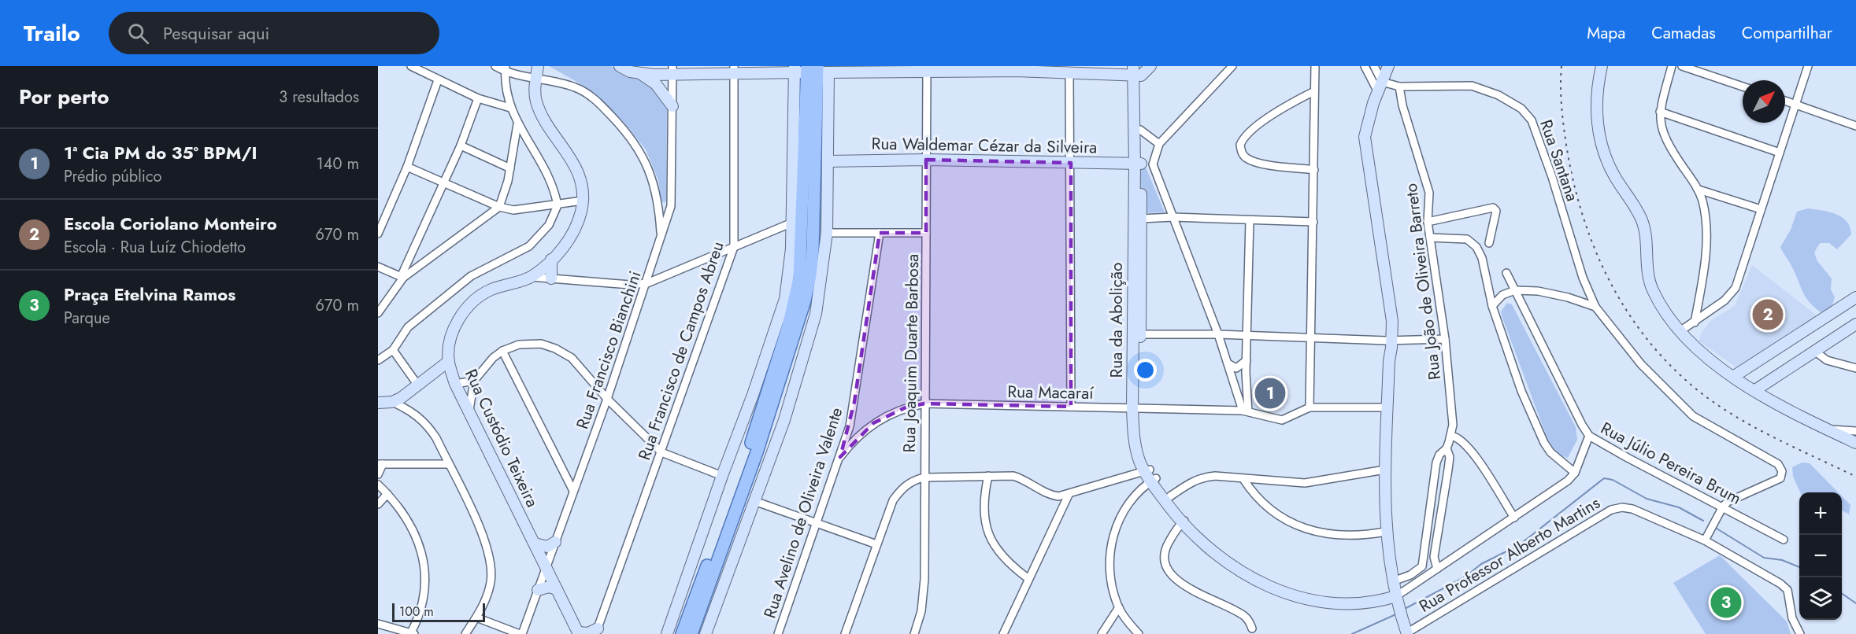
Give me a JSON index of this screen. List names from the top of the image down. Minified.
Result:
{"streets":{"main road":["Rua Waldemar Cézar da Silveira","Rua da Abolição","Rua Custódio Teixeira"],"street":["Rua Santana","Rua João de Oliveira Barreto","Rua Francisco Bianchini","Rua Francisco de Campos Abreu","Rua Joaquim Duarte Barbosa","Rua Macaraí","Rua Júlio Pereira Brum","Rua Avelino de Oliveira Valente","Rua Professor Alberto Martins"]},"crossings":[["Rua Waldemar Cézar da Silveira","Rua da Abolição"],["Rua Waldemar Cézar da Silveira","Rua Joaquim Duarte Barbosa"],["Rua Santana","Rua João de Oliveira Barreto"],["Rua Santana","Rua Júlio Pereira Brum"],["Rua da Abolição","Rua Macaraí"],["Rua Francisco Bianchini","Rua Custódio Teixeira"],["Rua Joaquim Duarte Barbosa","Rua Macaraí"],["Rua Macaraí","Rua Avelino de Oliveira Valente"]],"scale_bar":"100 m","north":"top right","page":{"header":"Trailo","search":"Pesquisar aqui","nav":["Mapa","Camadas","Compartilhar"],"heading":["Por perto","3 resultados"],"list":[{"mark":"1","name":"1ª Cia PM do 35º BPM/I","note":"Prédio público","value":"140 m"},{"mark":"2","name":"Escola Coriolano Monteiro","note":"Escola · Rua Luíz Chiodetto","value":"670 m"},{"mark":"3","name":"Praça Etelvina Ramos","note":"Parque","value":"670 m"}],"pins":["2","1","3"],"map_buttons":["+","−"],"scale":"100 m"}}
